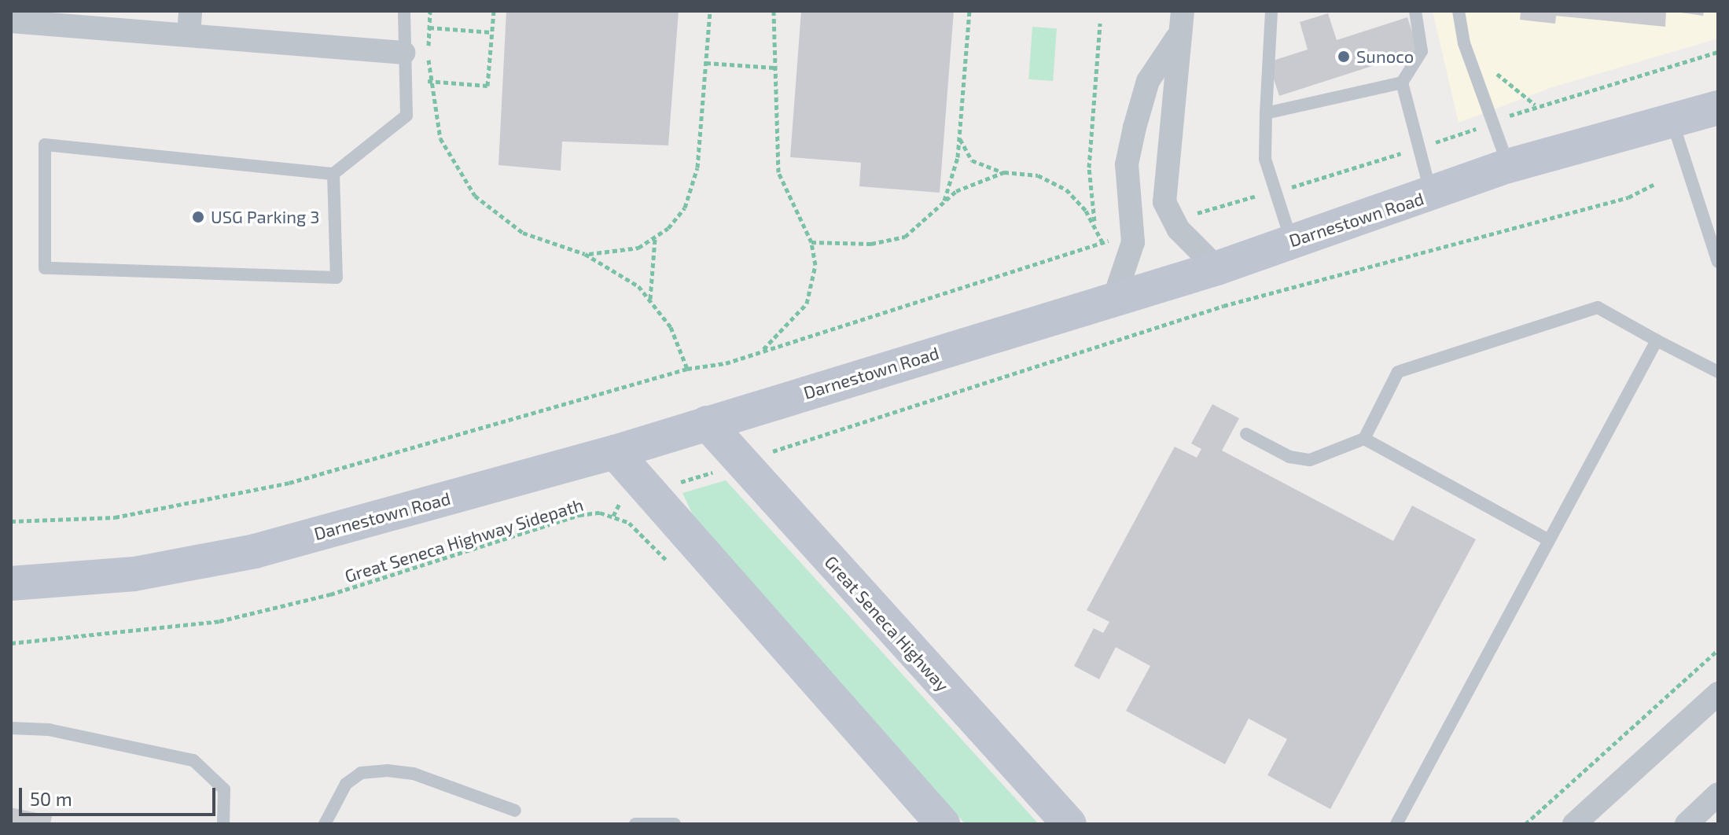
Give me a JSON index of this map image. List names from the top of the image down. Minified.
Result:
{"streets":{"main road":["Darnestown Road","Great Seneca Highway"],"path":["Great Seneca Highway Sidepath"]},"crossings":[["Darnestown Road","Great Seneca Highway"]],"places":["Sunoco","USG Parking 3"],"scale_bar":"50 m"}
